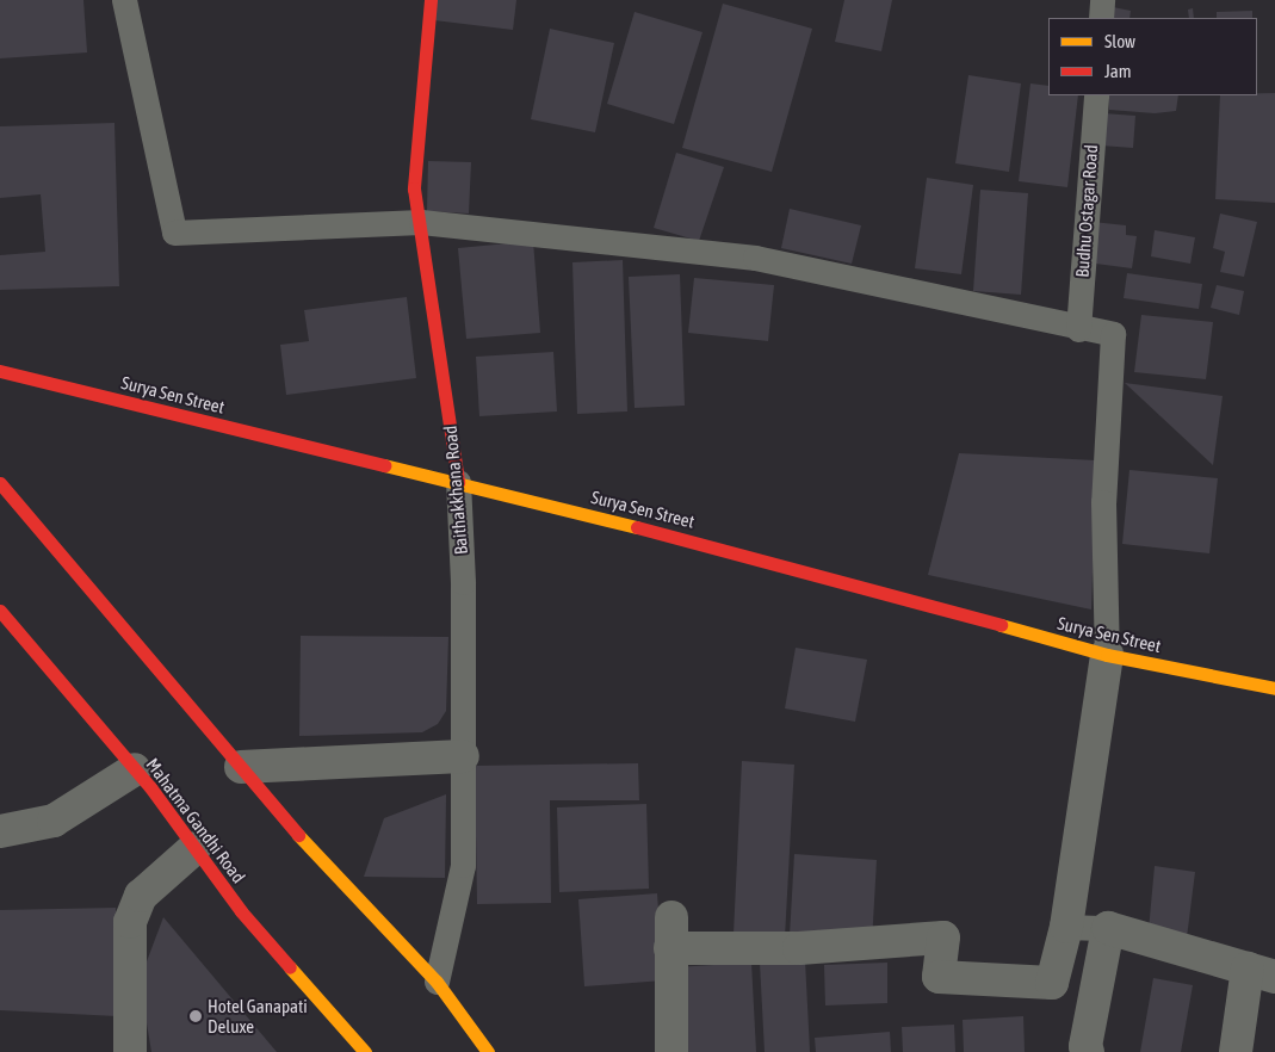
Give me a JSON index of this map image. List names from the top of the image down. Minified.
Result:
{"streets":{"main road":["Surya Sen Street","Baithakkhana Road","Mahatma Gandhi Road"],"lane":["Budhu Ostagar Road"]},"crossings":[["Surya Sen Street","Baithakkhana Road"]],"places":["Hotel Ganapati Deluxe"],"legend":["Slow","Jam"]}
